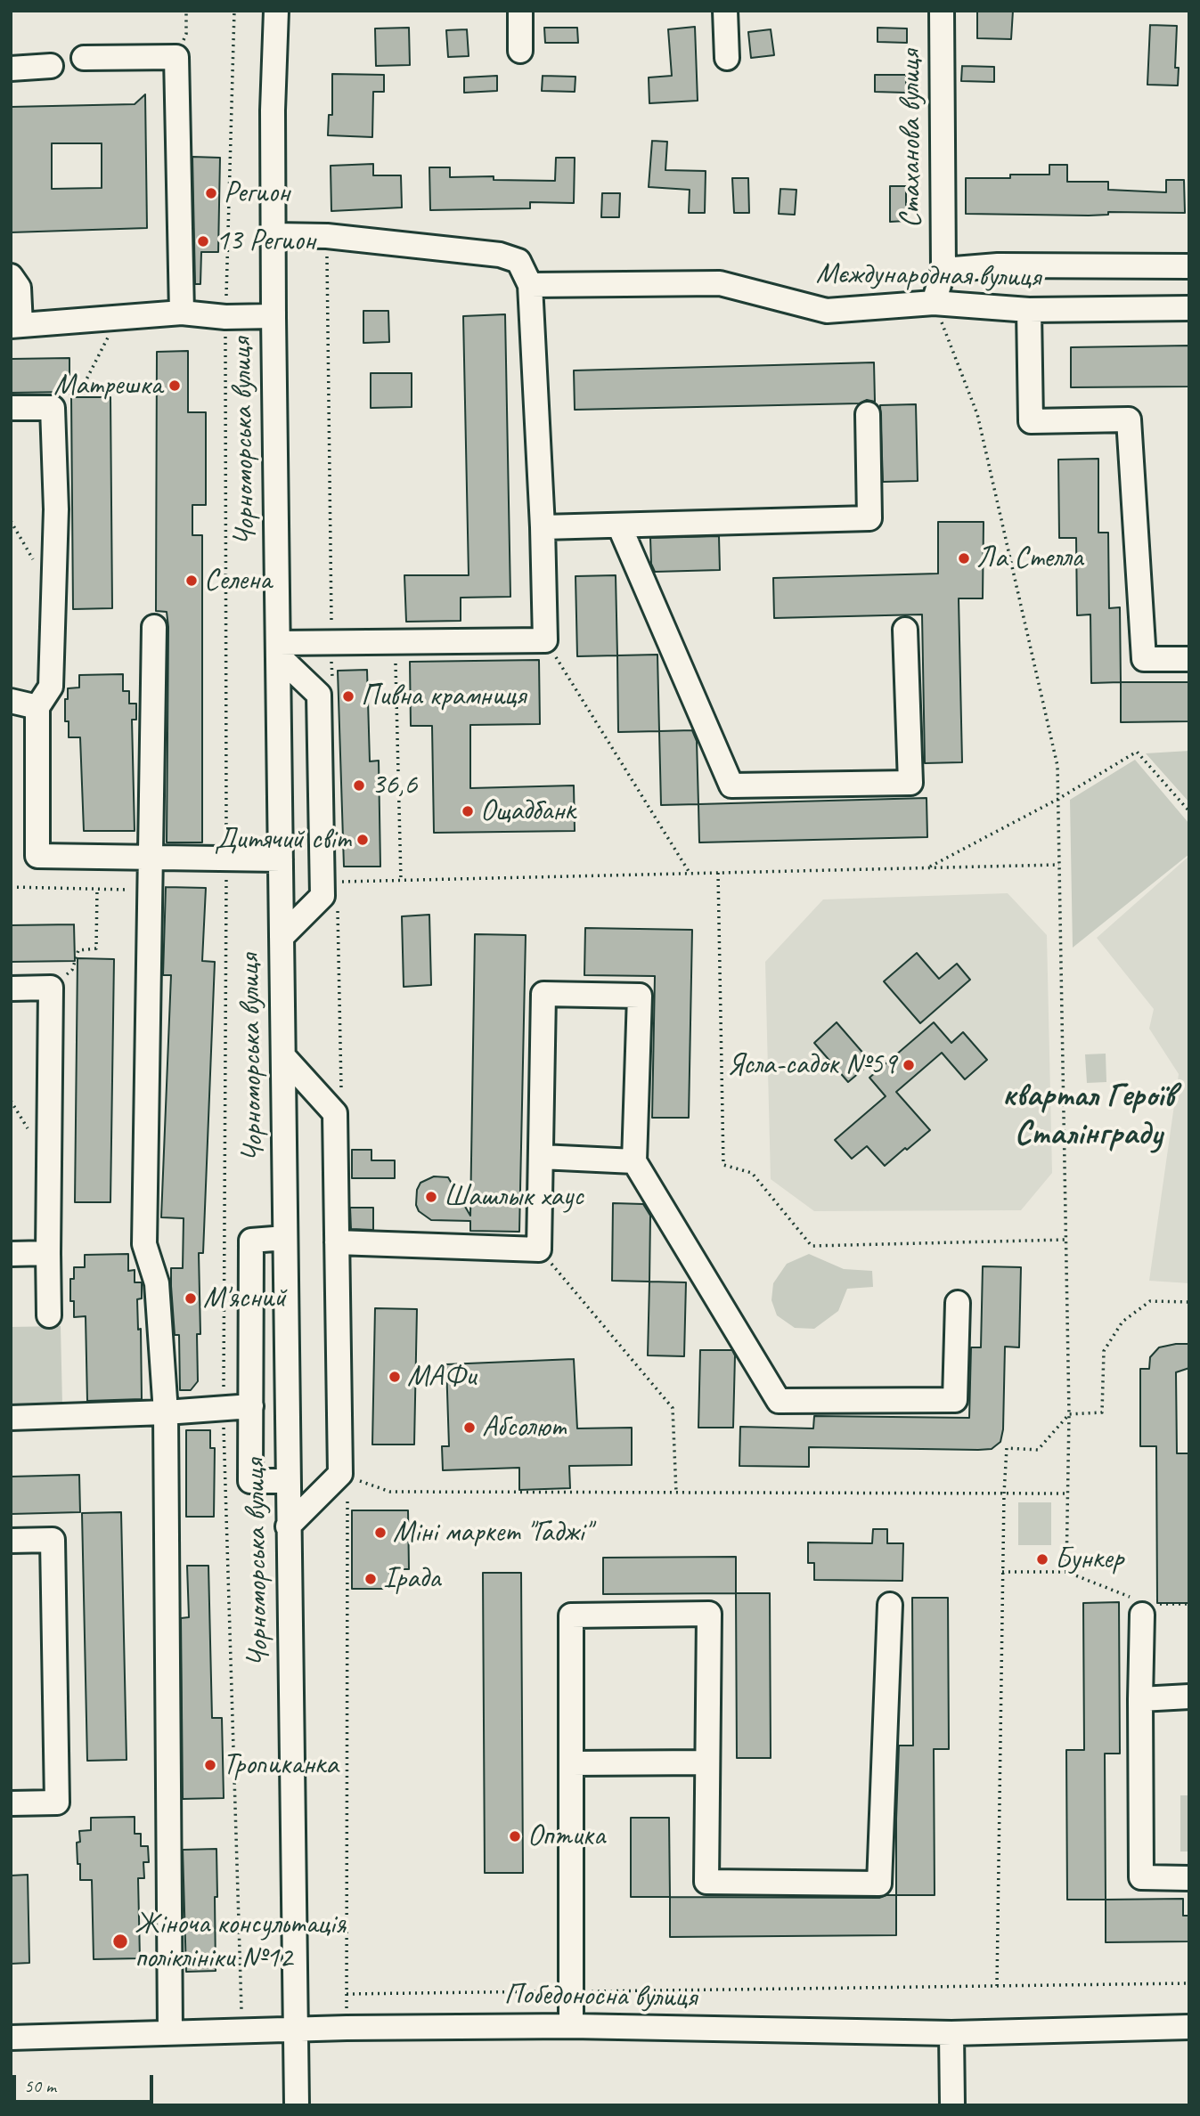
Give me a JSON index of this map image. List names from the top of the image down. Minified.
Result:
{"streets":{"street":["Стаханова вулиця","Мєждународная вулиця","Чорноморська вулиця","Победоносна вулиця"]},"crossings":[["Стаханова вулиця","Мєждународная вулиця"],["Чорноморська вулиця","Победоносна вулиця"]],"districts":["квартал Героїв Сталінграду"],"places":["Регион","13 Регион","Матрешка","Ла Стелла","Селена","Пивна крамниця","36,6","Ощадбанк","Дитячий світ","Ясла-садок №59","Шашлык хаус","М'ясний","МАФи","Абсолют","Міні маркет \"Гаджі\"","Бункер","Ірада","Тропиканка","Оптика","Жіноча консультація поліклініки №12"],"scale_bar":"50 m"}
